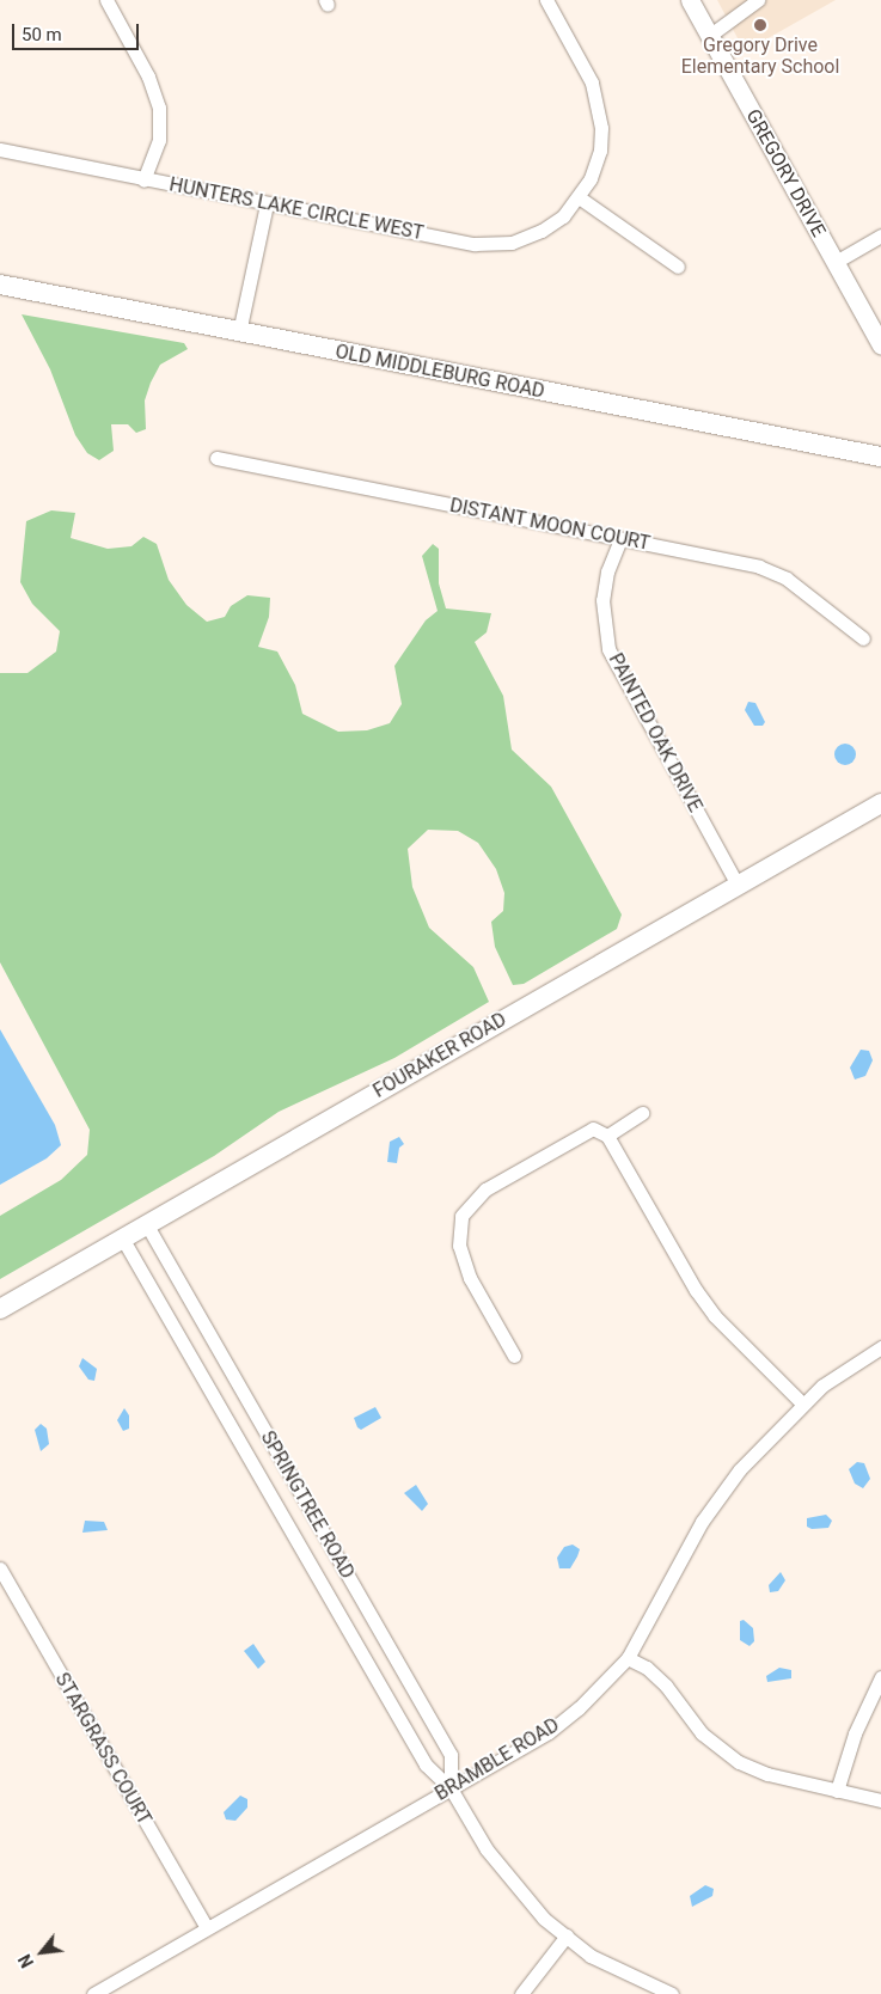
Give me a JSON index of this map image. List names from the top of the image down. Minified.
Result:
{"streets":{"main road":["OLD MIDDLEBURG ROAD","FOURAKER ROAD"],"street":["GREGORY DRIVE","HUNTERS LAKE CIRCLE WEST","DISTANT MOON COURT","PAINTED OAK DRIVE","SPRINGTREE ROAD","STARGRASS COURT","BRAMBLE ROAD"]},"crossings":[["DISTANT MOON COURT","PAINTED OAK DRIVE"],["PAINTED OAK DRIVE","FOURAKER ROAD"],["FOURAKER ROAD","SPRINGTREE ROAD"],["SPRINGTREE ROAD","BRAMBLE ROAD"],["STARGRASS COURT","BRAMBLE ROAD"]],"places":["Gregory Drive Elementary School"],"scale_bar":"50 m","north":"bottom left"}
